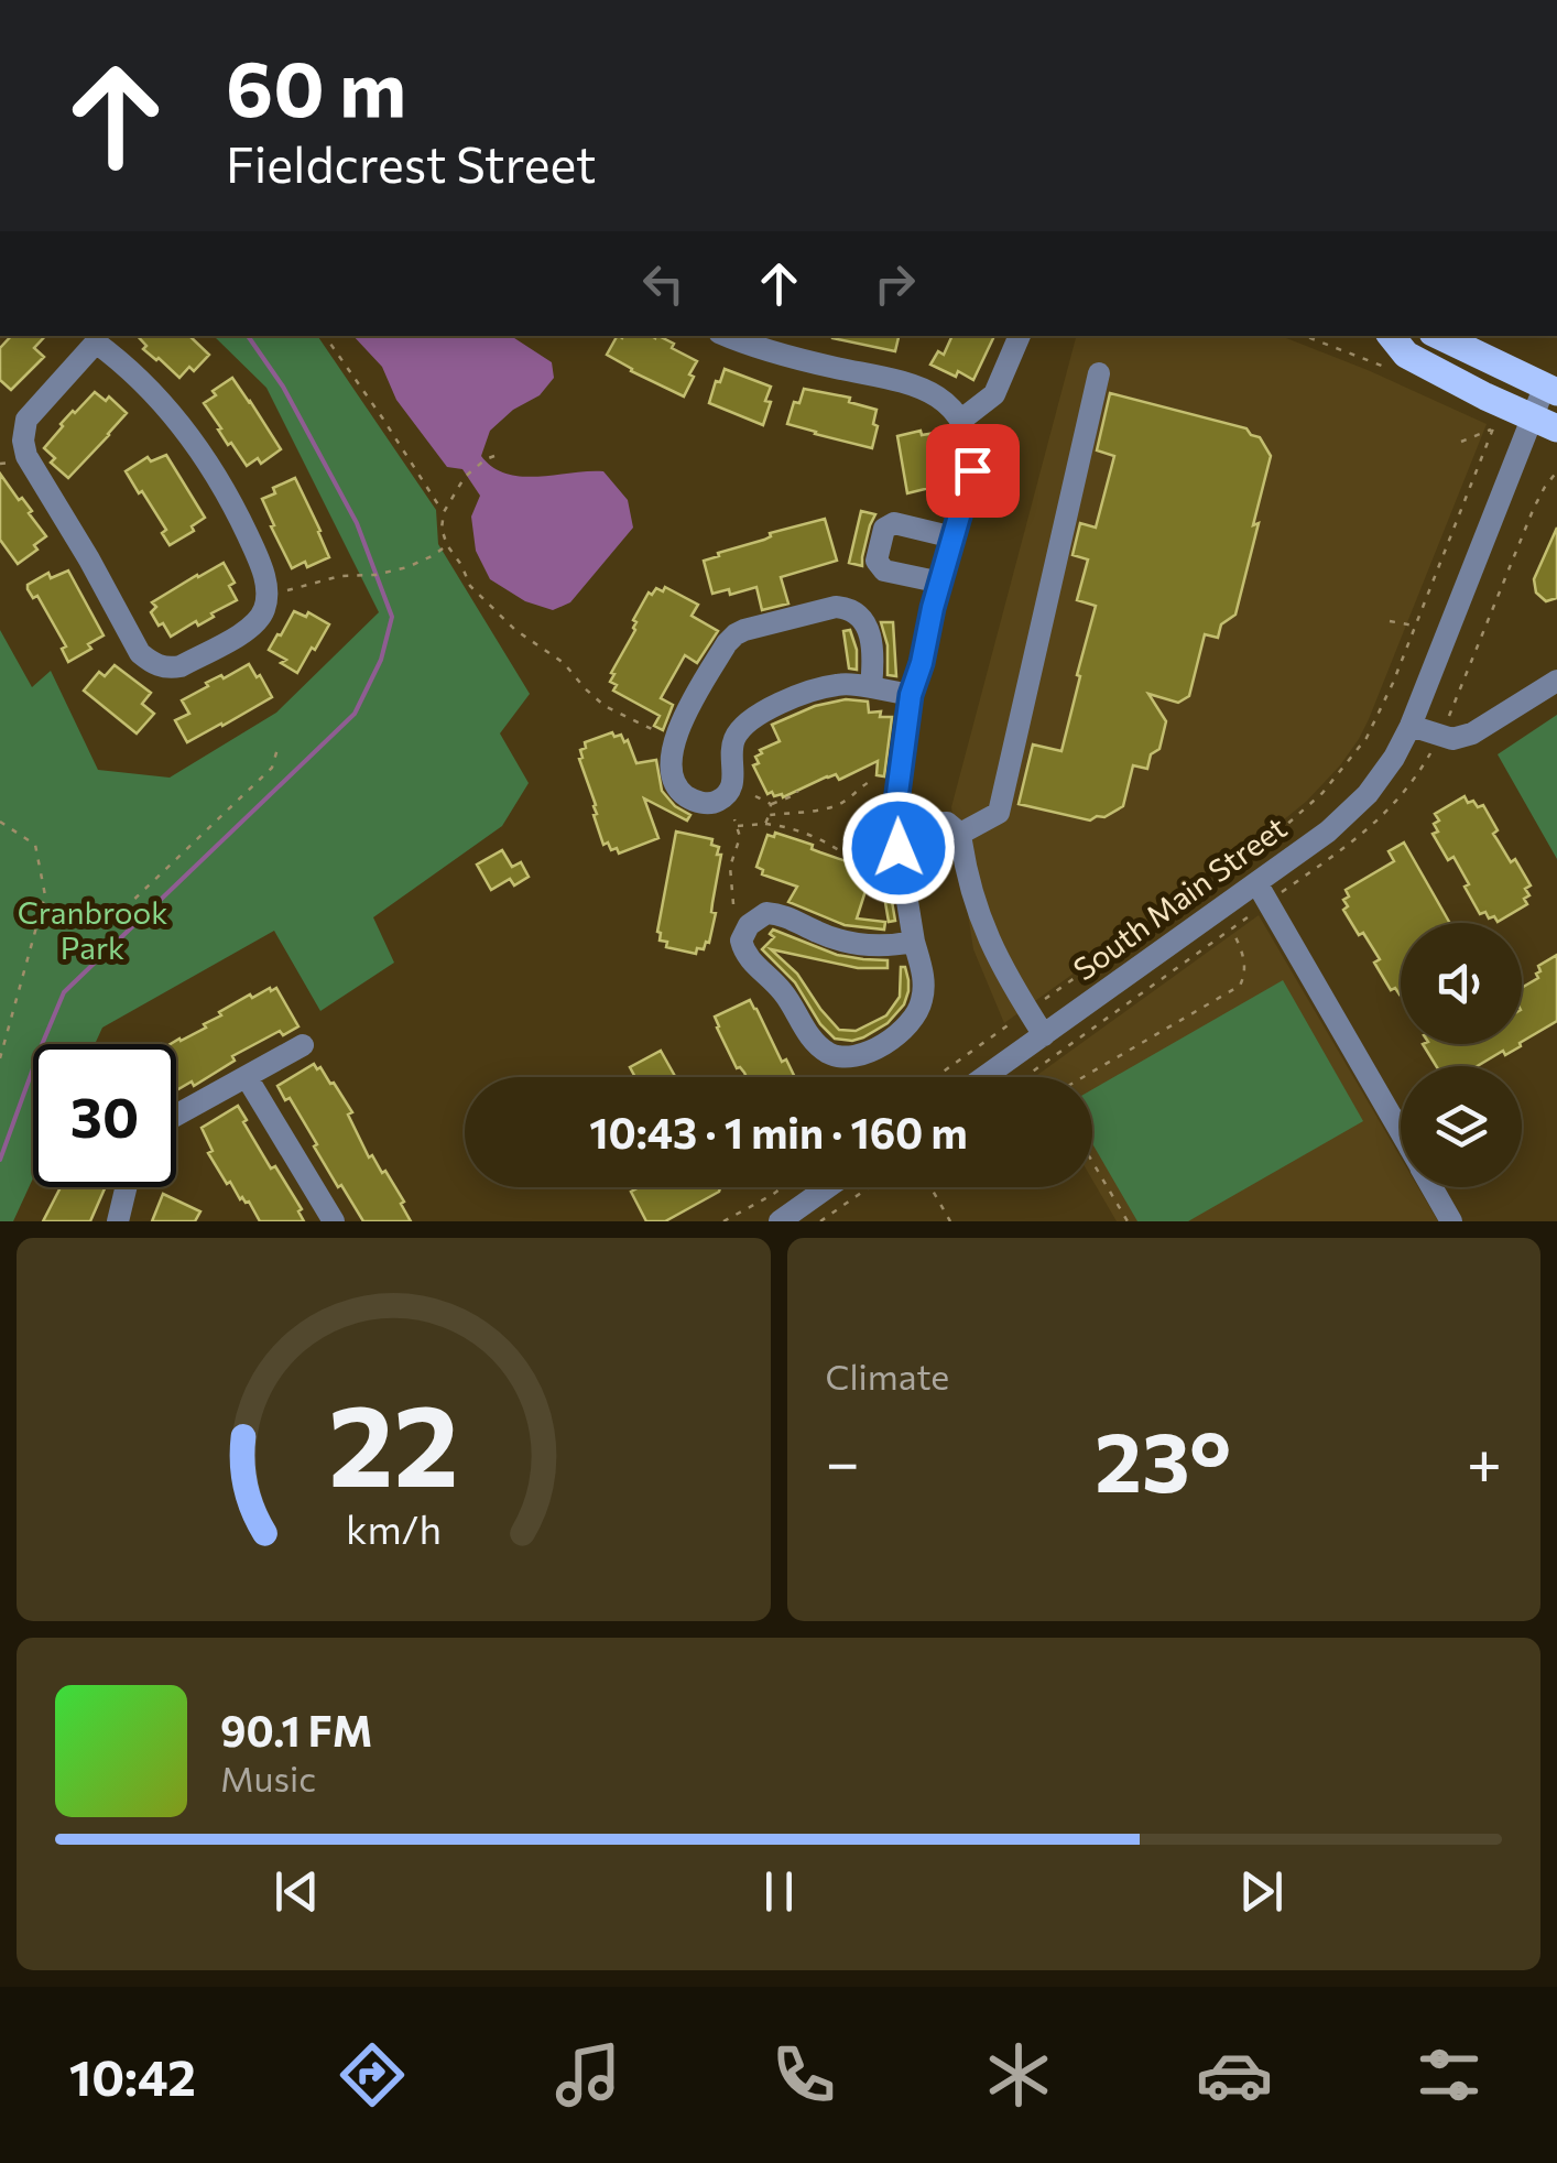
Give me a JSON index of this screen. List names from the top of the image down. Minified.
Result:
{"streets":{"street":["South Main Street"]},"parks":["Cranbrook Park"],"page":{"turn":["60 m","Fieldcrest Street"],"limit":"30","trip":"10:43 · 1 min · 160 m","tile":"Climate","heat":["−","23°","+"],"song":["90.1 FM","Music"],"tabs":"10:42","gauge":["22","km/h"]}}
